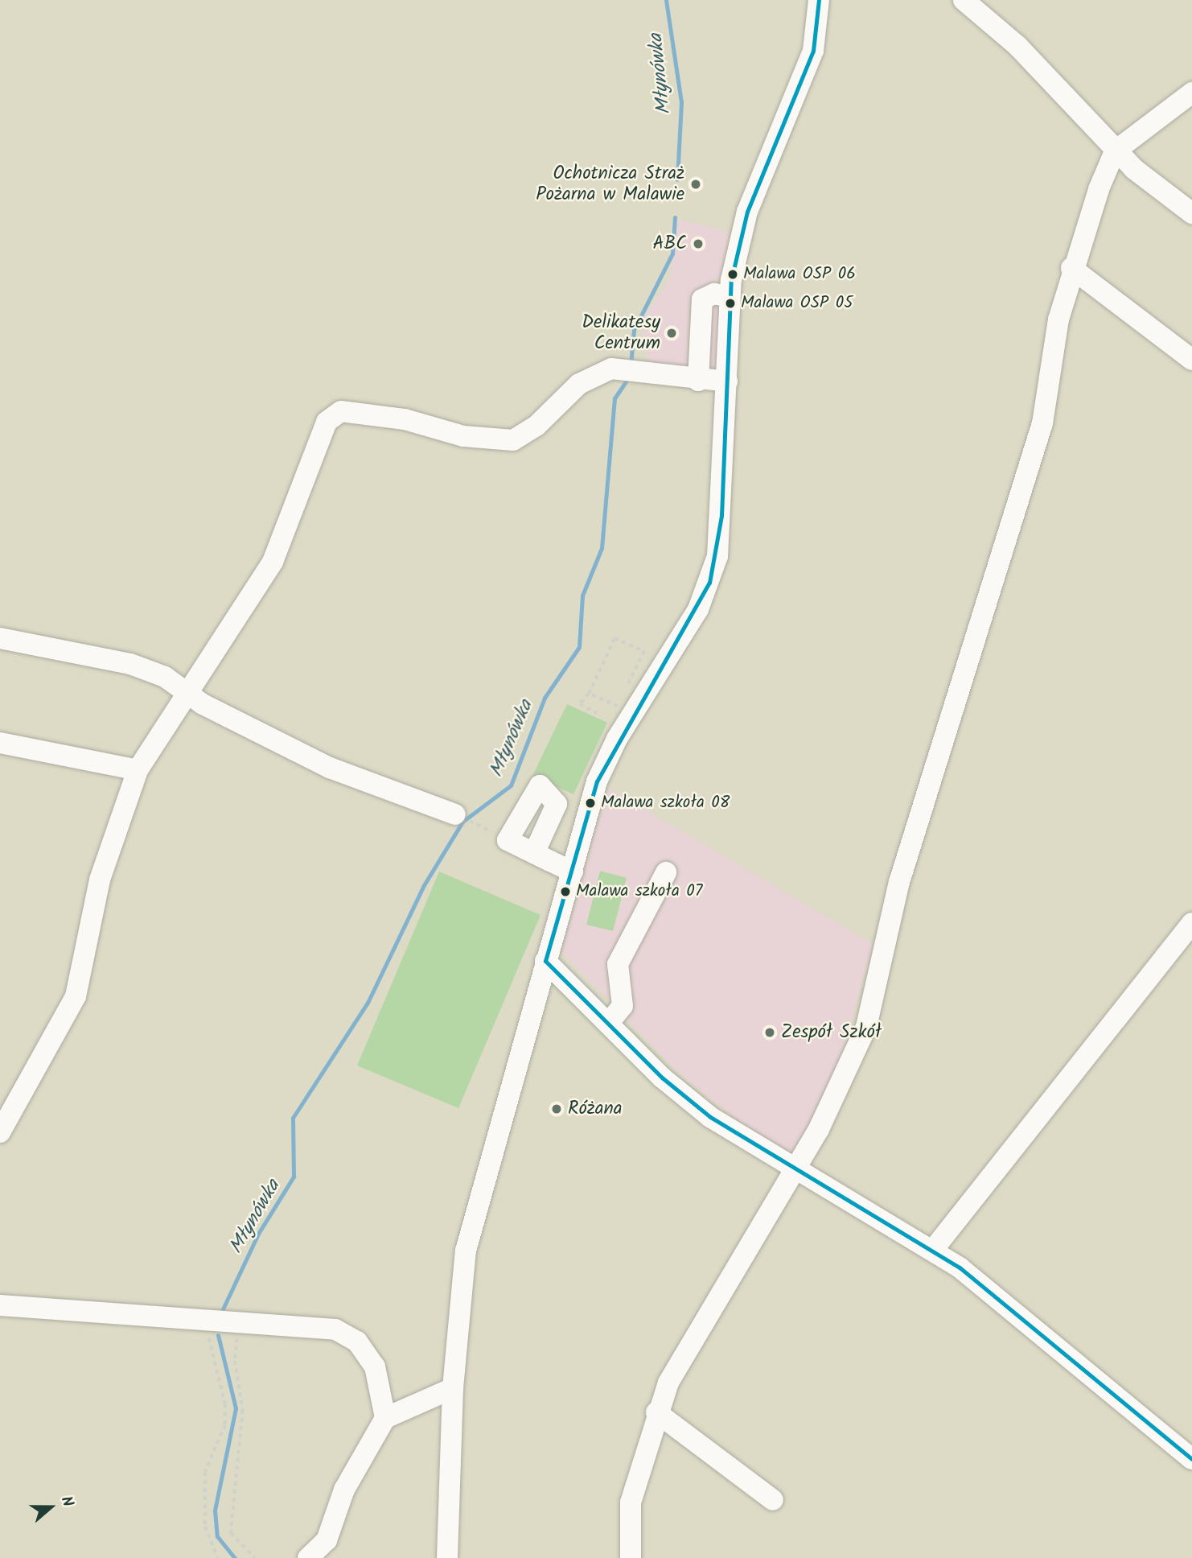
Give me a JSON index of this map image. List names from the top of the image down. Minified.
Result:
{"water":["Młynówka"],"places":["Ochotnicza Straż Pożarna w Malawie","ABC","Malawa OSP 06","Malawa OSP 05","Delikatesy Centrum","Malawa szkoła 08","Malawa szkoła 07","Zespół Szkół","Różana"],"north":"right"}
